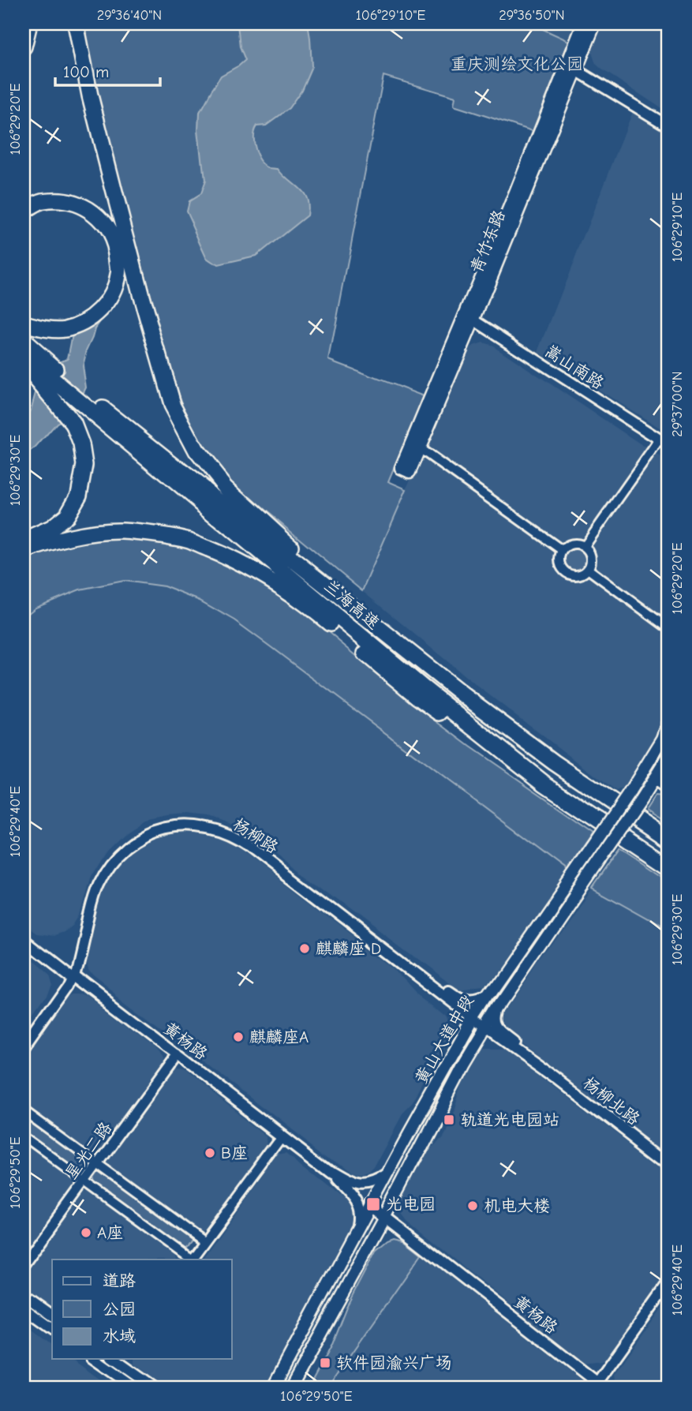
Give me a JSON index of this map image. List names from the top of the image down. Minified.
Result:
{"streets":{"highway":["兰海高速"],"main road":["青竹东路","黄山大道中段"],"street":["嵩山南路","杨柳路","黄杨路","杨柳北路","星光二路"]},"crossings":[["青竹东路","嵩山南路"],["杨柳路","黄山大道中段"],["杨柳路","黄杨路"],["杨柳路","杨柳北路"],["黄山大道中段","黄杨路"],["黄杨路","星光二路"]],"parks":["重庆测绘文化公园"],"places":{"other":["麒麟座 D","麒麟座A","B座","机电大楼","A座"],"transit":["轨道光电园站","光电园","软件园渝兴广场"]},"legend":["道路","公园","水域"],"scale_bar":"100 m","coordinates":["29°36'40\"N","106°29'10\"E","29°36'50\"N","106°29'20\"E","29°37'00\"N","106°29'30\"E","106°29'40\"E","106°29'50\"E"]}
